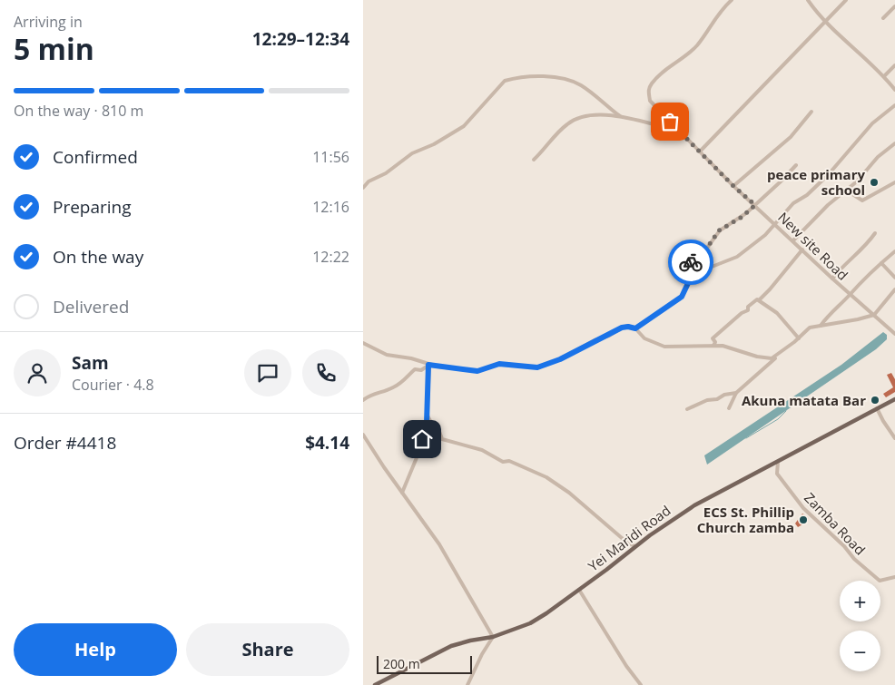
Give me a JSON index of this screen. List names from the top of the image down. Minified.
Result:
{"streets":{"main road":["Yei Maridi Road"],"street":["New site Road","Zamba Road"]},"crossings":[["Zamba Road","Yei Maridi Road"]],"places":["peace primary school","Akuna matata Bar","ECS St. Phillip Church zamba"],"scale_bar":"200 m","page":{"heading":["5 min","Arriving in","12:29–12:34"],"panel":["Sam","Courier · 4.8","Order #4418","$4.14"],"bar":"On the way · 810 m","list":[["Confirmed","11:56"],["Preparing","12:16"],["On the way","12:22"],"Delivered"],"map_buttons":["+","−"],"buttons":["Help","Share"],"scale":"200 m"}}
